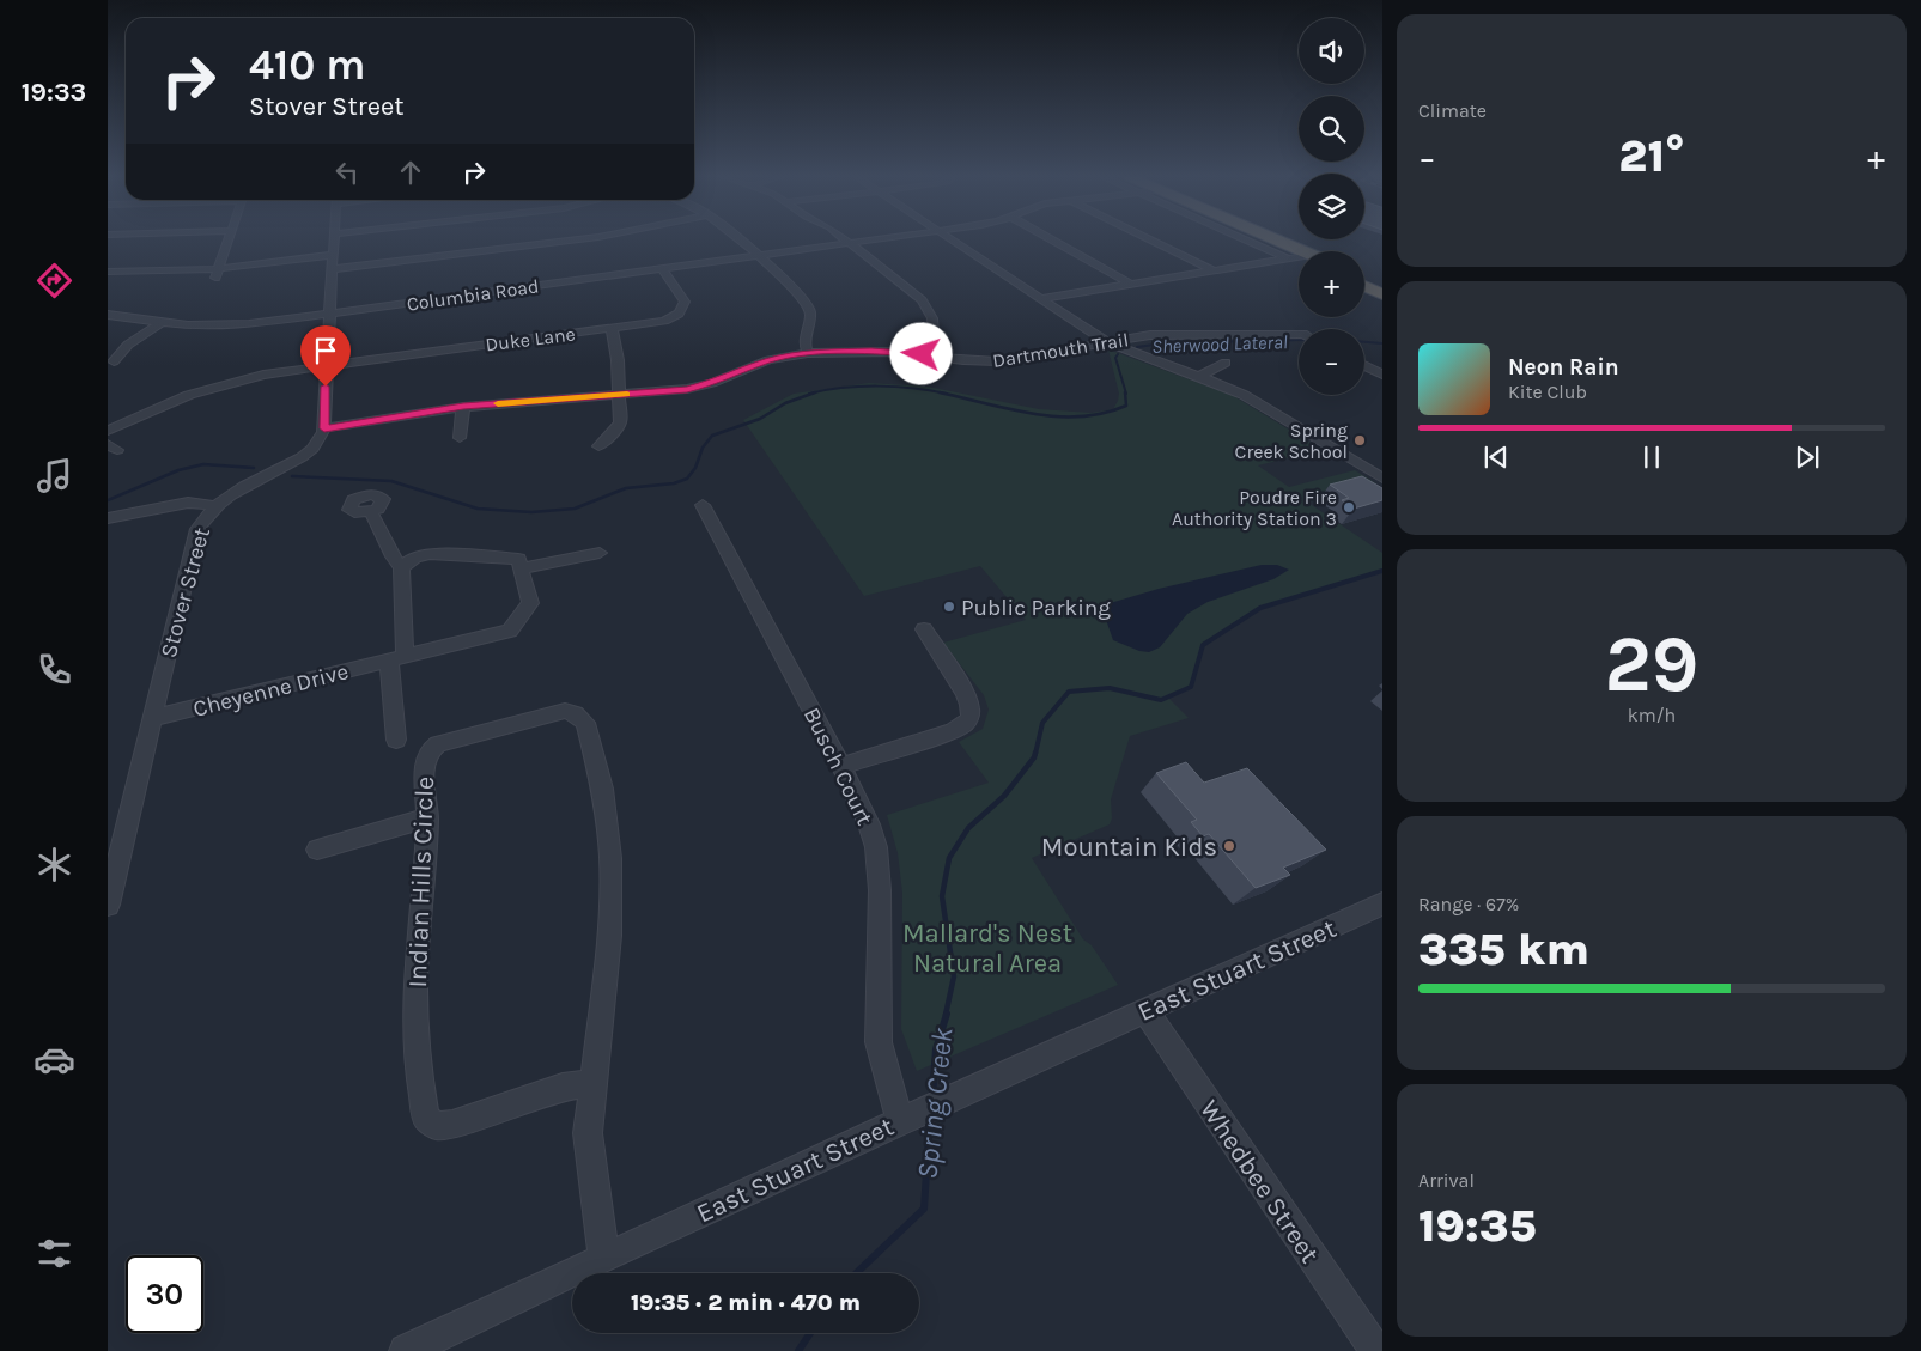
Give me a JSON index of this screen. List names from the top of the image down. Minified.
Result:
{"streets":{"street":["Columbia Road","Duke Lane","Dartmouth Trail","Stover Street","Cheyenne Drive","Busch Court","Indian Hills Circle","East Stuart Street","Whedbee Street"]},"crossings":[["Columbia Road","Duke Lane"],["Dartmouth Trail","Stover Street"],["Stover Street","Cheyenne Drive"],["Busch Court","East Stuart Street"],["Indian Hills Circle","East Stuart Street"],["East Stuart Street","Whedbee Street"]],"water":["Sherwood Lateral","Spring Creek"],"parks":["Mallard's Nest Natural Area"],"places":["Spring Creek School","Poudre Fire Authority Station 3","Public Parking","Mountain Kids"],"page":{"tabs":"19:33","tile":["Climate",["29","km/h"],["Range · 67%","335 km"],["Arrival","19:35"]],"map_buttons":["+","−"],"turn":["410 m","Stover Street"],"heat":["−","21°","+"],"song":["Neon Rain","Kite Club"],"limit":"30","trip":"19:35 · 2 min · 470 m"}}
